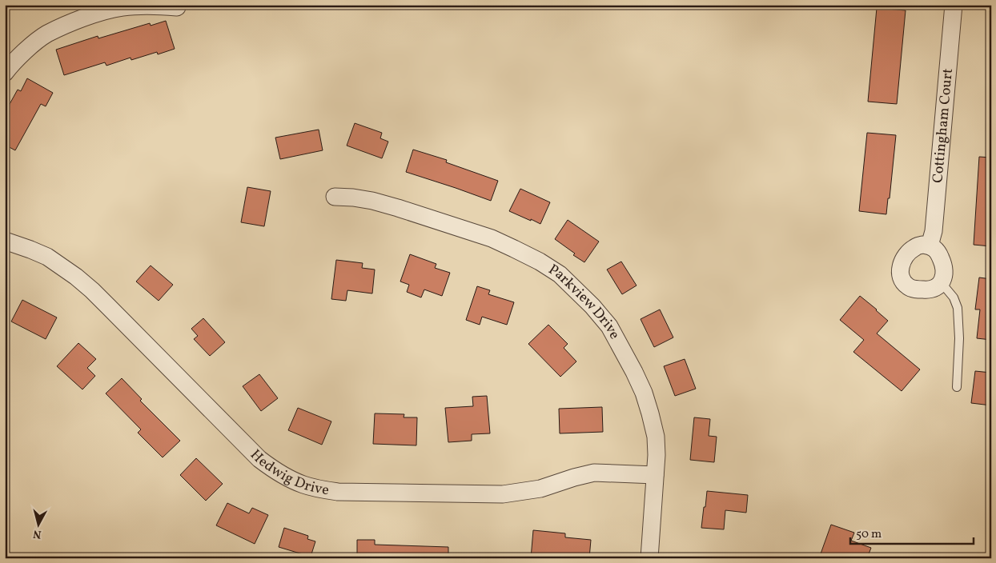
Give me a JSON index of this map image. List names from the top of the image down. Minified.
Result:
{"streets":{"street":["Cottingham Court","Parkview Drive","Hedwig Drive"]},"crossings":[["Parkview Drive","Hedwig Drive"]],"scale_bar":"50 m","north":"bottom"}
